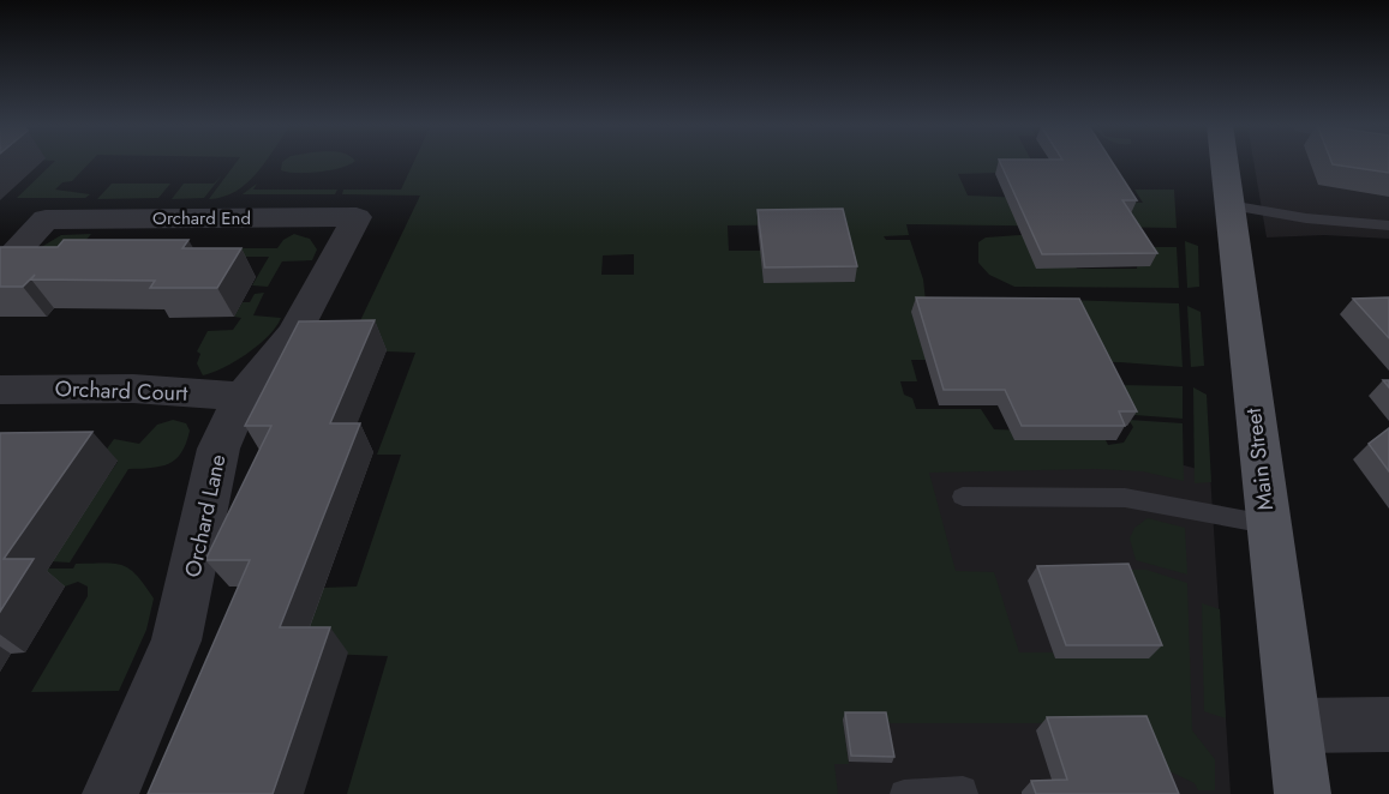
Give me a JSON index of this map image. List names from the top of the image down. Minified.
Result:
{"streets":{"main road":["Main Street"],"street":["Orchard End","Orchard Court","Orchard Lane"]},"crossings":[["Orchard End","Orchard Lane"],["Orchard Court","Orchard Lane"]]}
